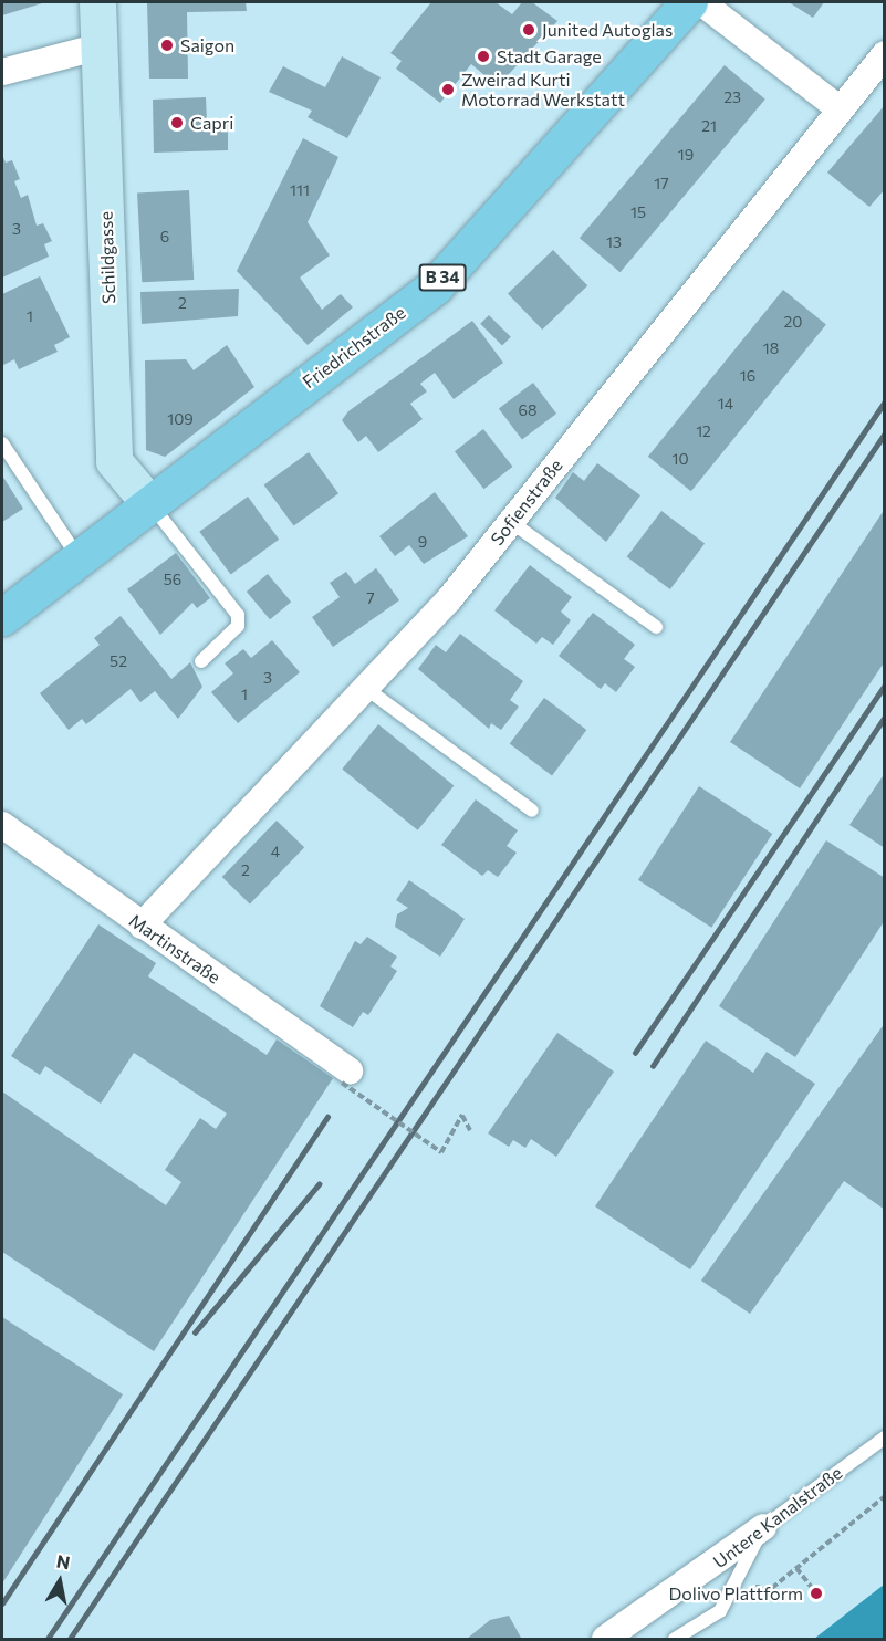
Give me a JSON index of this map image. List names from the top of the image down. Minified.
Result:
{"streets":{"main road":["B 34","Friedrichstraße"],"street":["Schildgasse","Sofienstraße","Martinstraße","Untere Kanalstraße"]},"crossings":[["Schildgasse","Friedrichstraße"],["Sofienstraße","Martinstraße"]],"places":["Junited Autoglas","Saigon","Stadt Garage","Zweirad Kurti Motorrad Werkstatt","Capri","Dolivo Plattform"],"house_numbers":["23","21","19","17","111","15","3","6","13","2","1","20","18","16","14","68","109","12","10","9","56","7","52","3","1","4","2"],"north":"top"}
